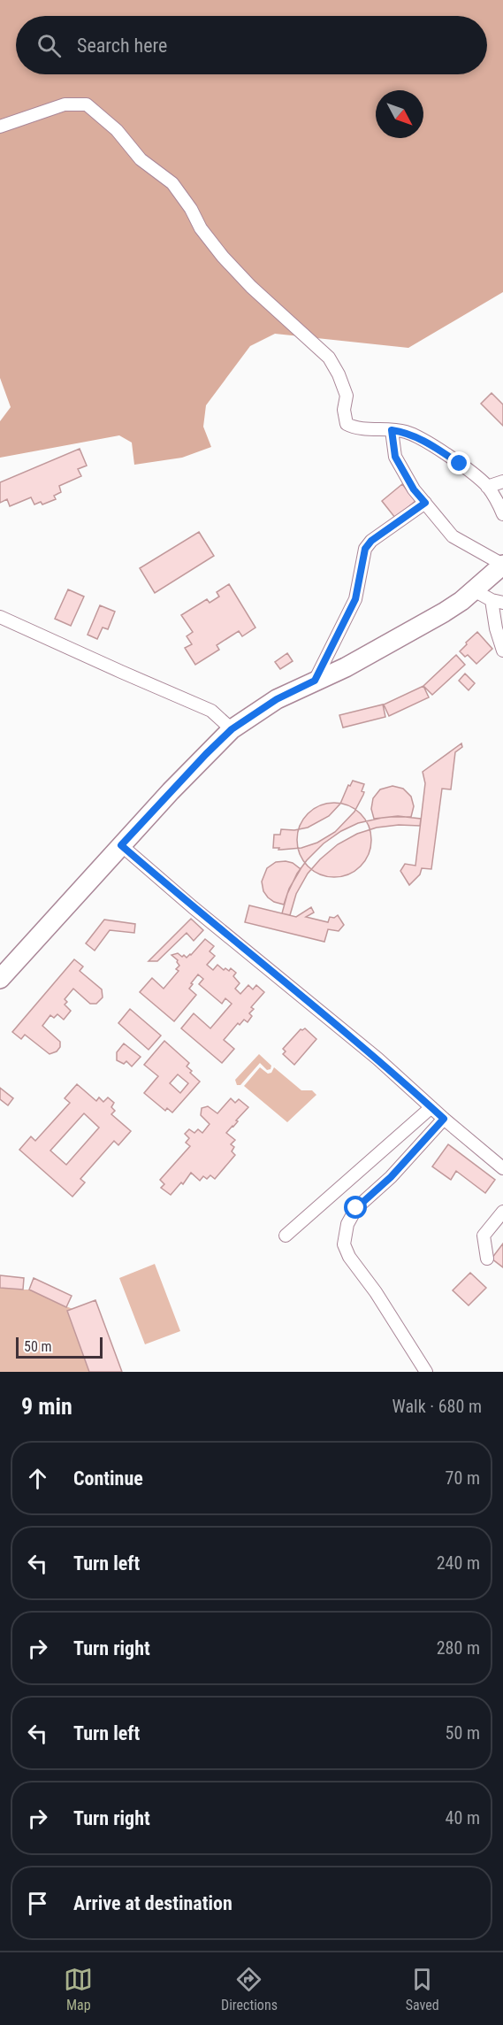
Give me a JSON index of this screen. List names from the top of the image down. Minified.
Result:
{"scale_bar":"50 m","north":"bottom right","page":{"search":"Search here","scale":"50 m","heading":["9 min","Walk · 680 m"],"list":[["Continue","70 m"],["Turn left","240 m"],["Turn right","280 m"],["Turn left","50 m"],["Turn right","40 m"],"Arrive at destination"],"nav":["Map","Directions","Saved"]}}
